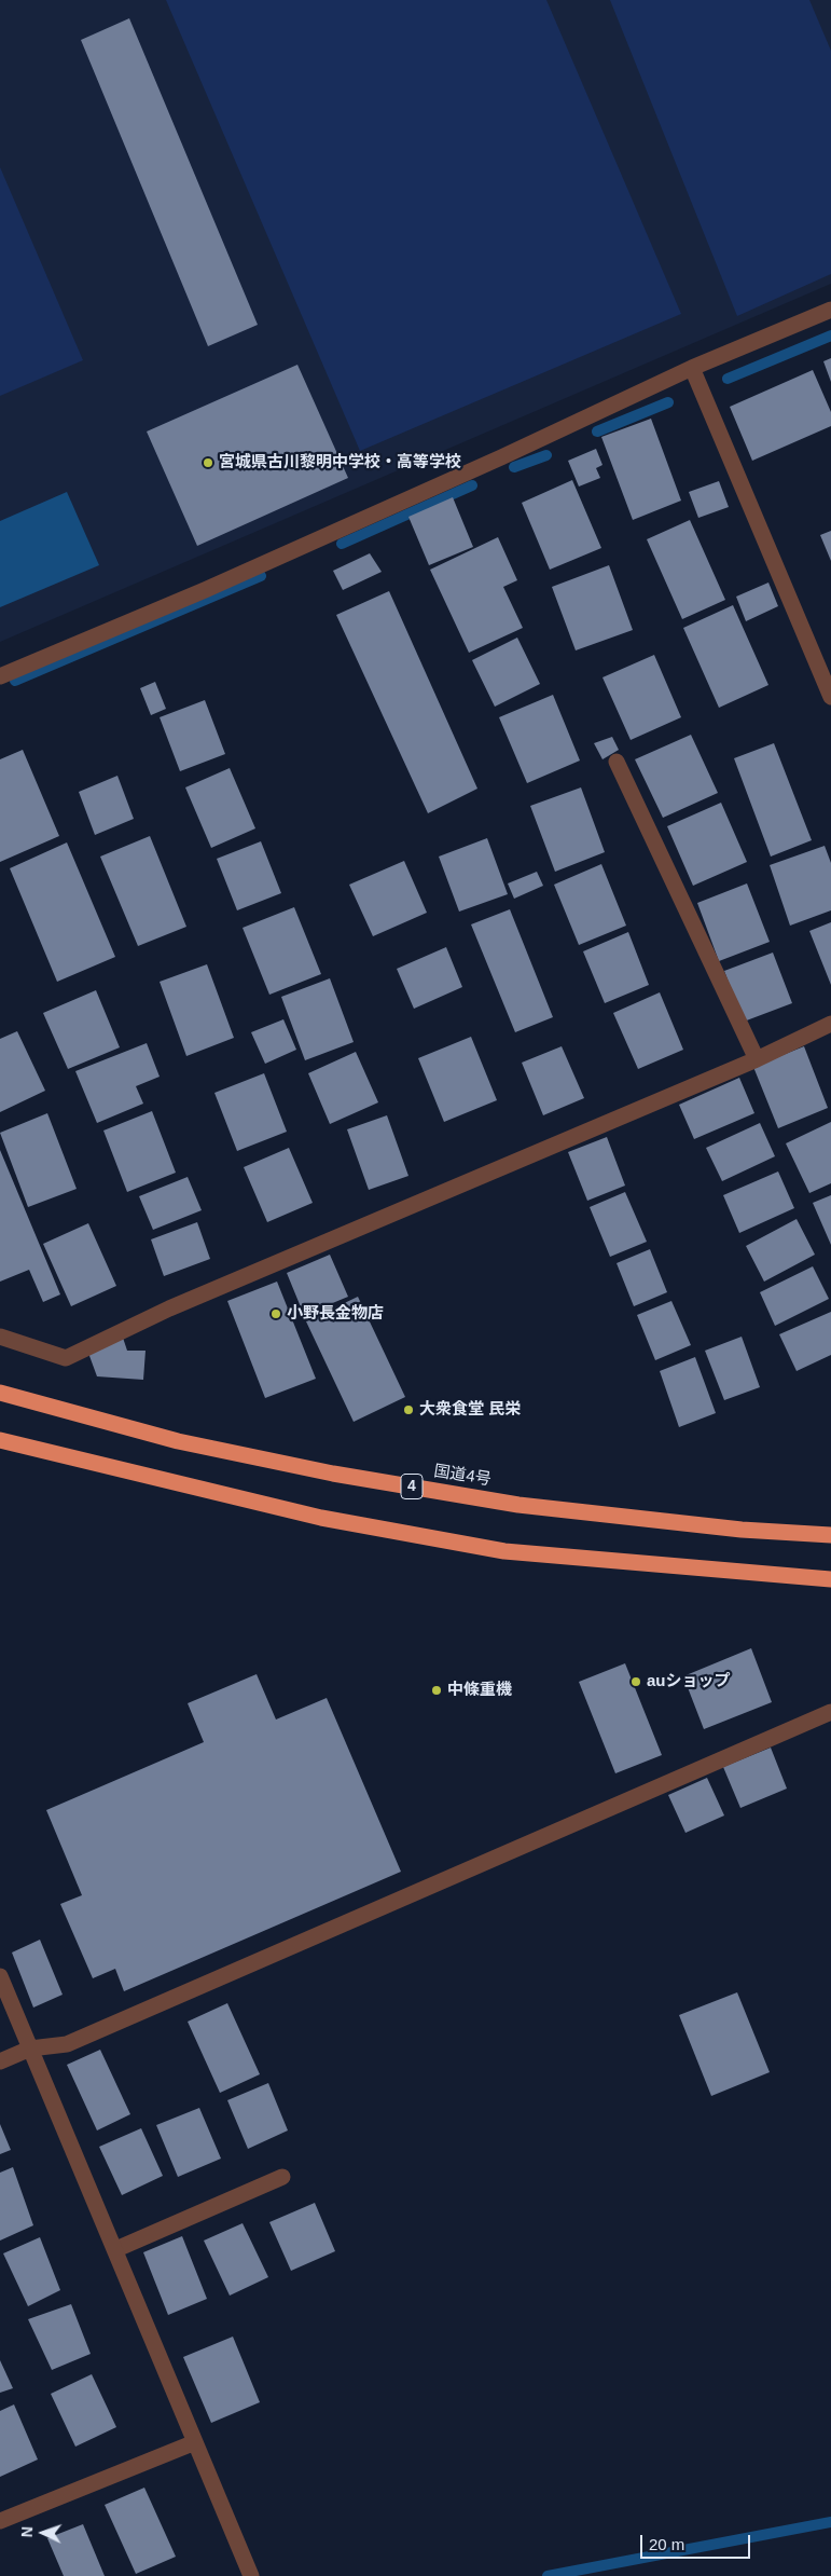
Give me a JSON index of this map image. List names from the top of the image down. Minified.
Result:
{"streets":{"highway":["国道4号","4"]},"places":["宮城県古川黎明中学校・高等学校","小野長金物店","大衆食堂 民栄","auショップ","中條重機"],"scale_bar":"20 m","north":"left"}
